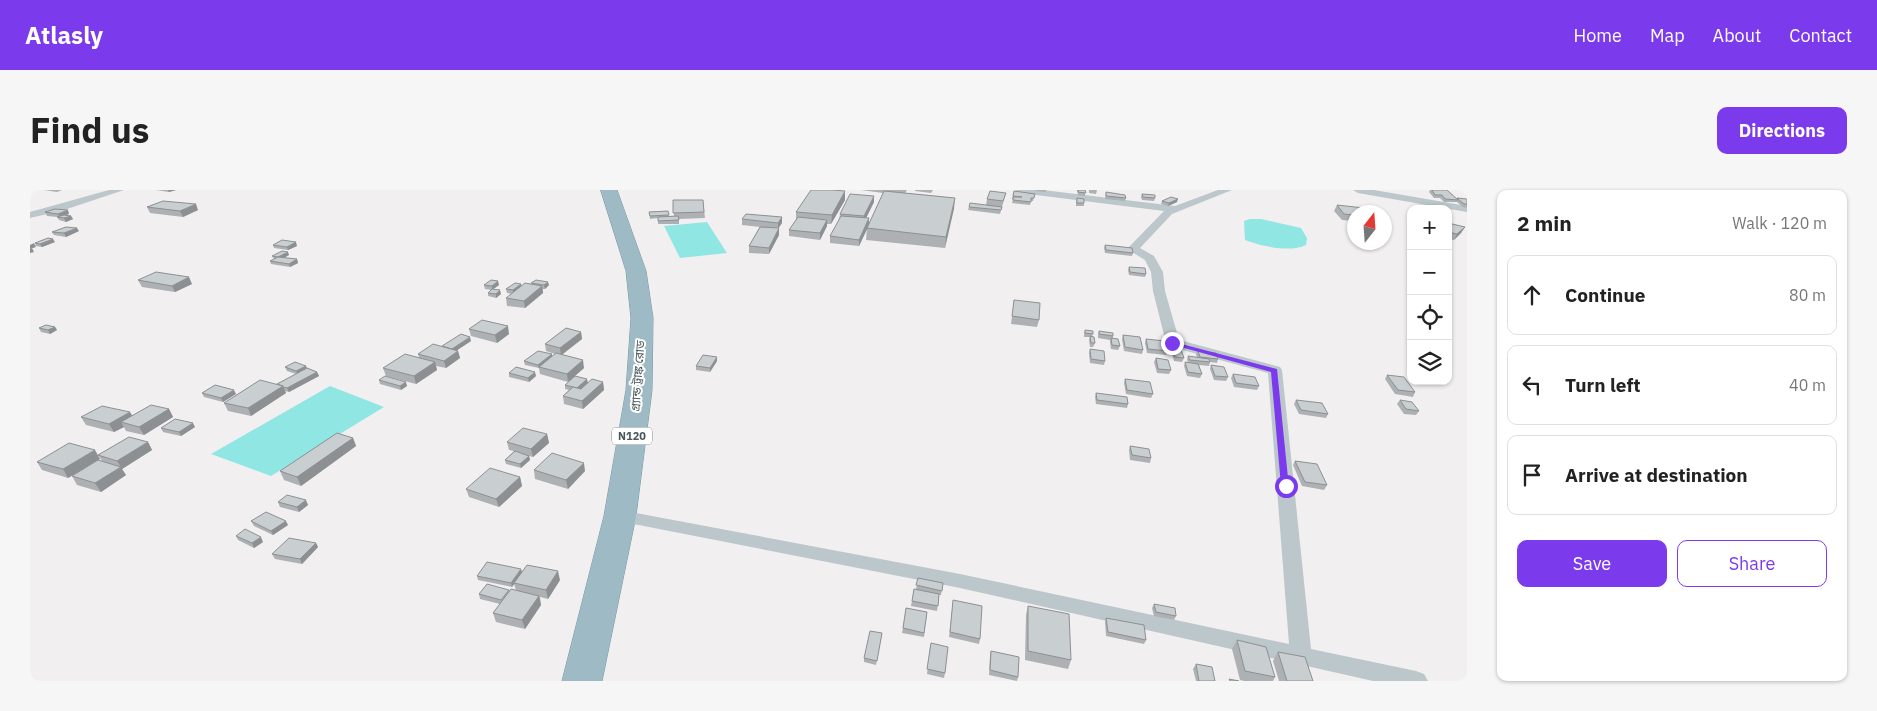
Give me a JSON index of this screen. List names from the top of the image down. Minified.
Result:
{"streets":{"highway":["গ্র্যান্ড ট্রাঙ্ক রোড","N120"]},"north":"top","page":{"header":"Atlasly","nav":["Home","Map","About","Contact"],"title":"Find us","buttons":["Directions",["Save","Share"]],"heading":["2 min","Walk · 120 m"],"map_buttons":["+","−"],"list":[["Continue","80 m"],["Turn left","40 m"],"Arrive at destination"]}}
